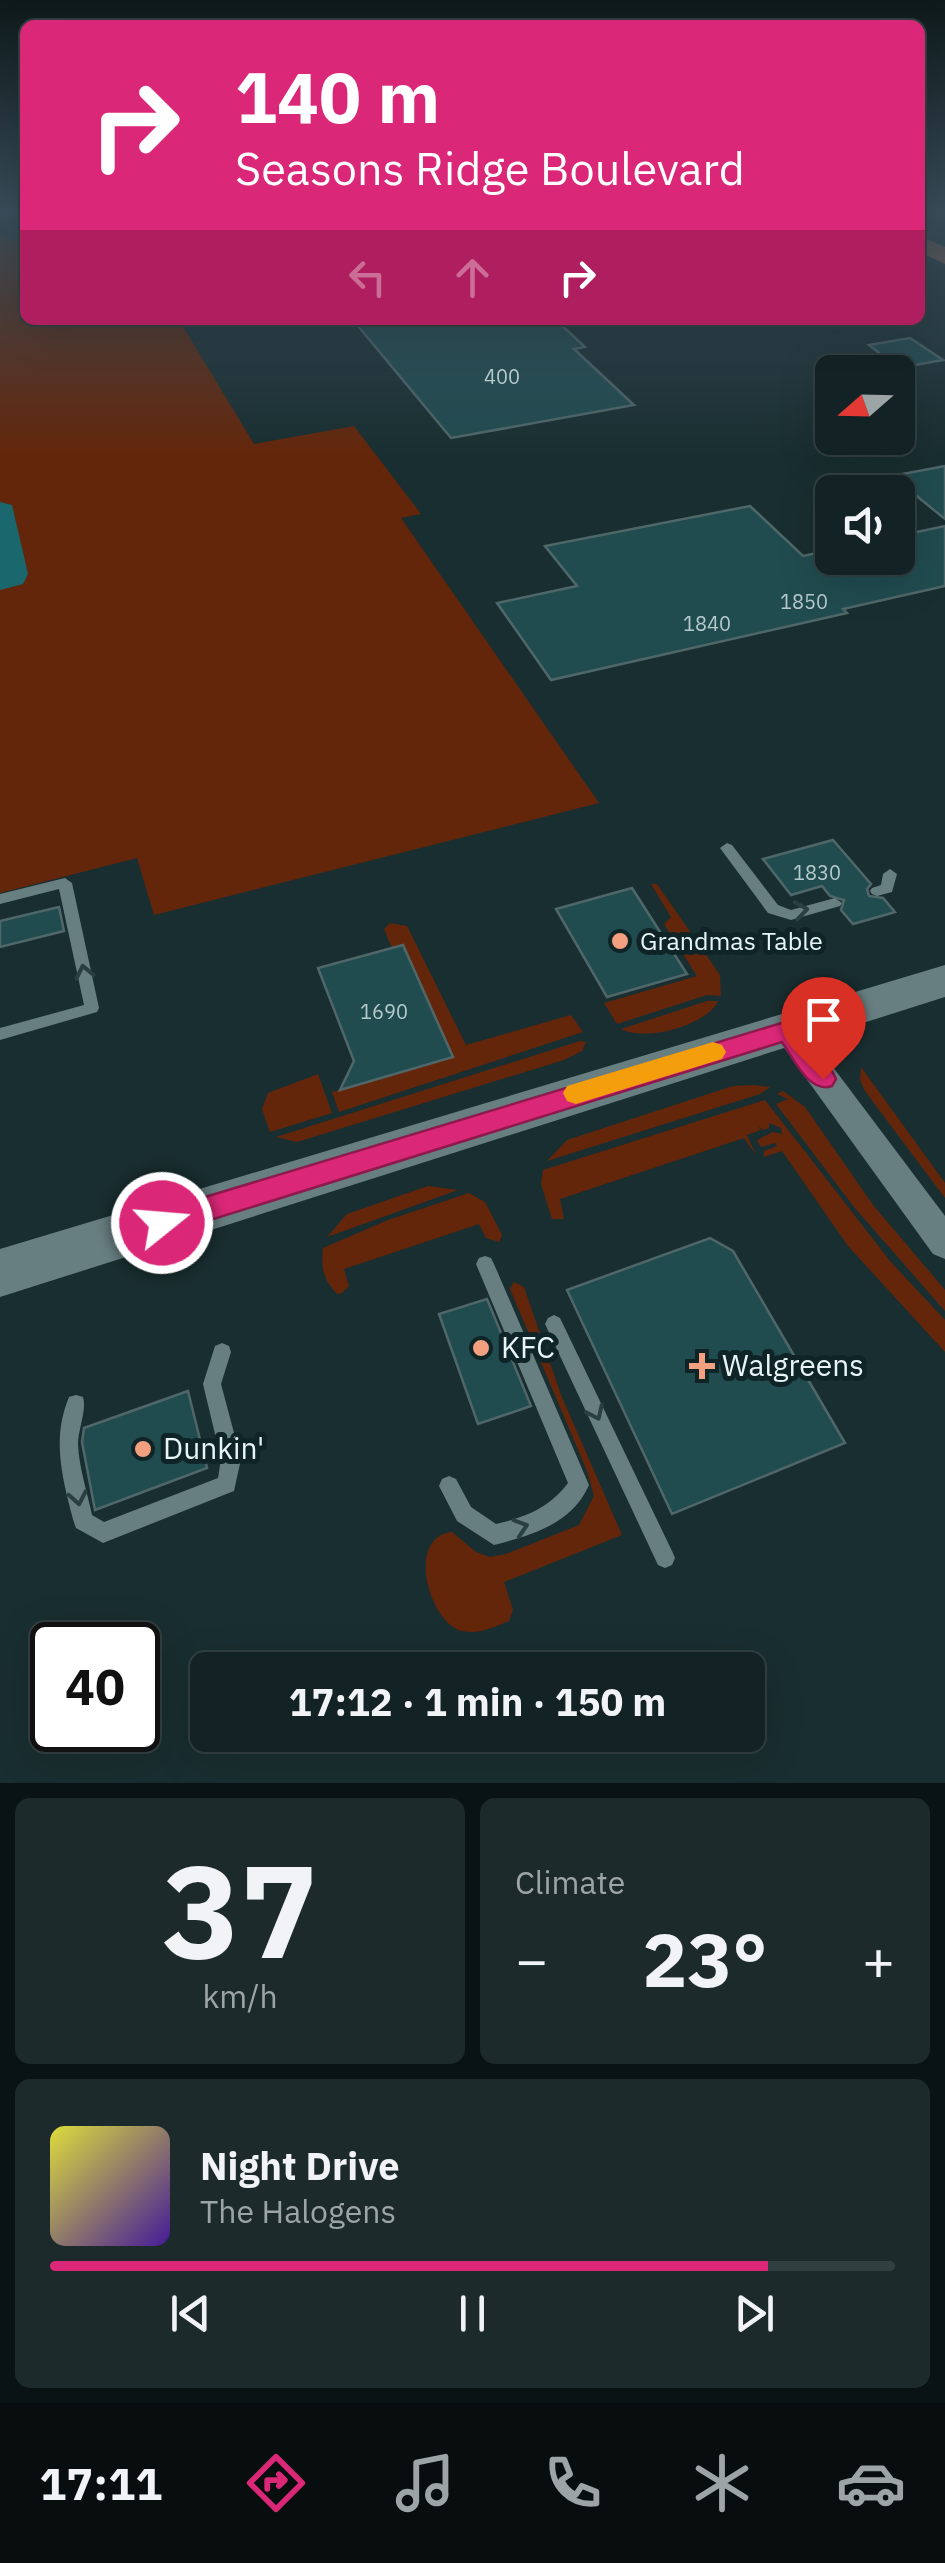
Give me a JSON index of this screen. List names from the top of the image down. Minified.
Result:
{"places":{"other":["Grandmas Table","KFC","Dunkin'"],"health":["Walgreens"]},"house_numbers":["400","1850","1840","1830","1690"],"north":"left","page":{"turn":["140 m","Seasons Ridge Boulevard"],"limit":"40","trip":"17:12 · 1 min · 150 m","tile":[["37","km/h"],"Climate"],"heat":["−","23°","+"],"song":["Night Drive","The Halogens"],"tabs":"17:11"}}
